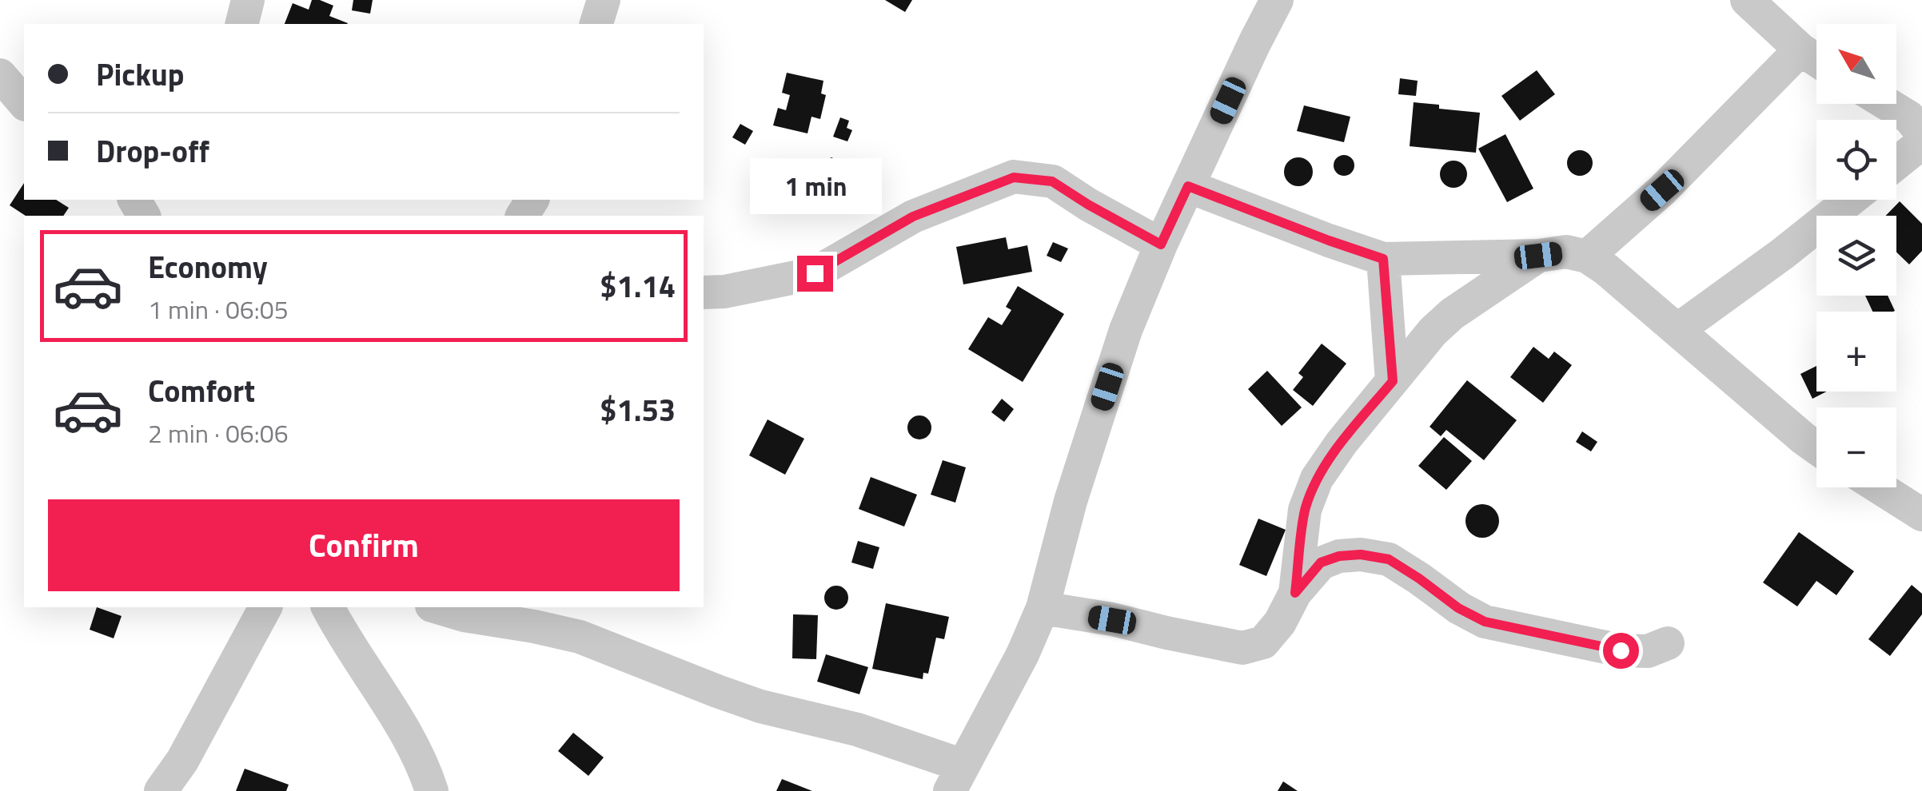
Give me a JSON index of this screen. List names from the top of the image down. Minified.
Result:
{"north":"top left","page":{"map_buttons":["+","−"],"banner":["Pickup","Drop-off"],"bubble":"1 min","list":[{"name":"Economy","note":"1 min · 06:05","value":"$1.14"},{"name":"Comfort","note":"2 min · 06:06","value":"$1.53"}],"buttons":"Confirm"}}
